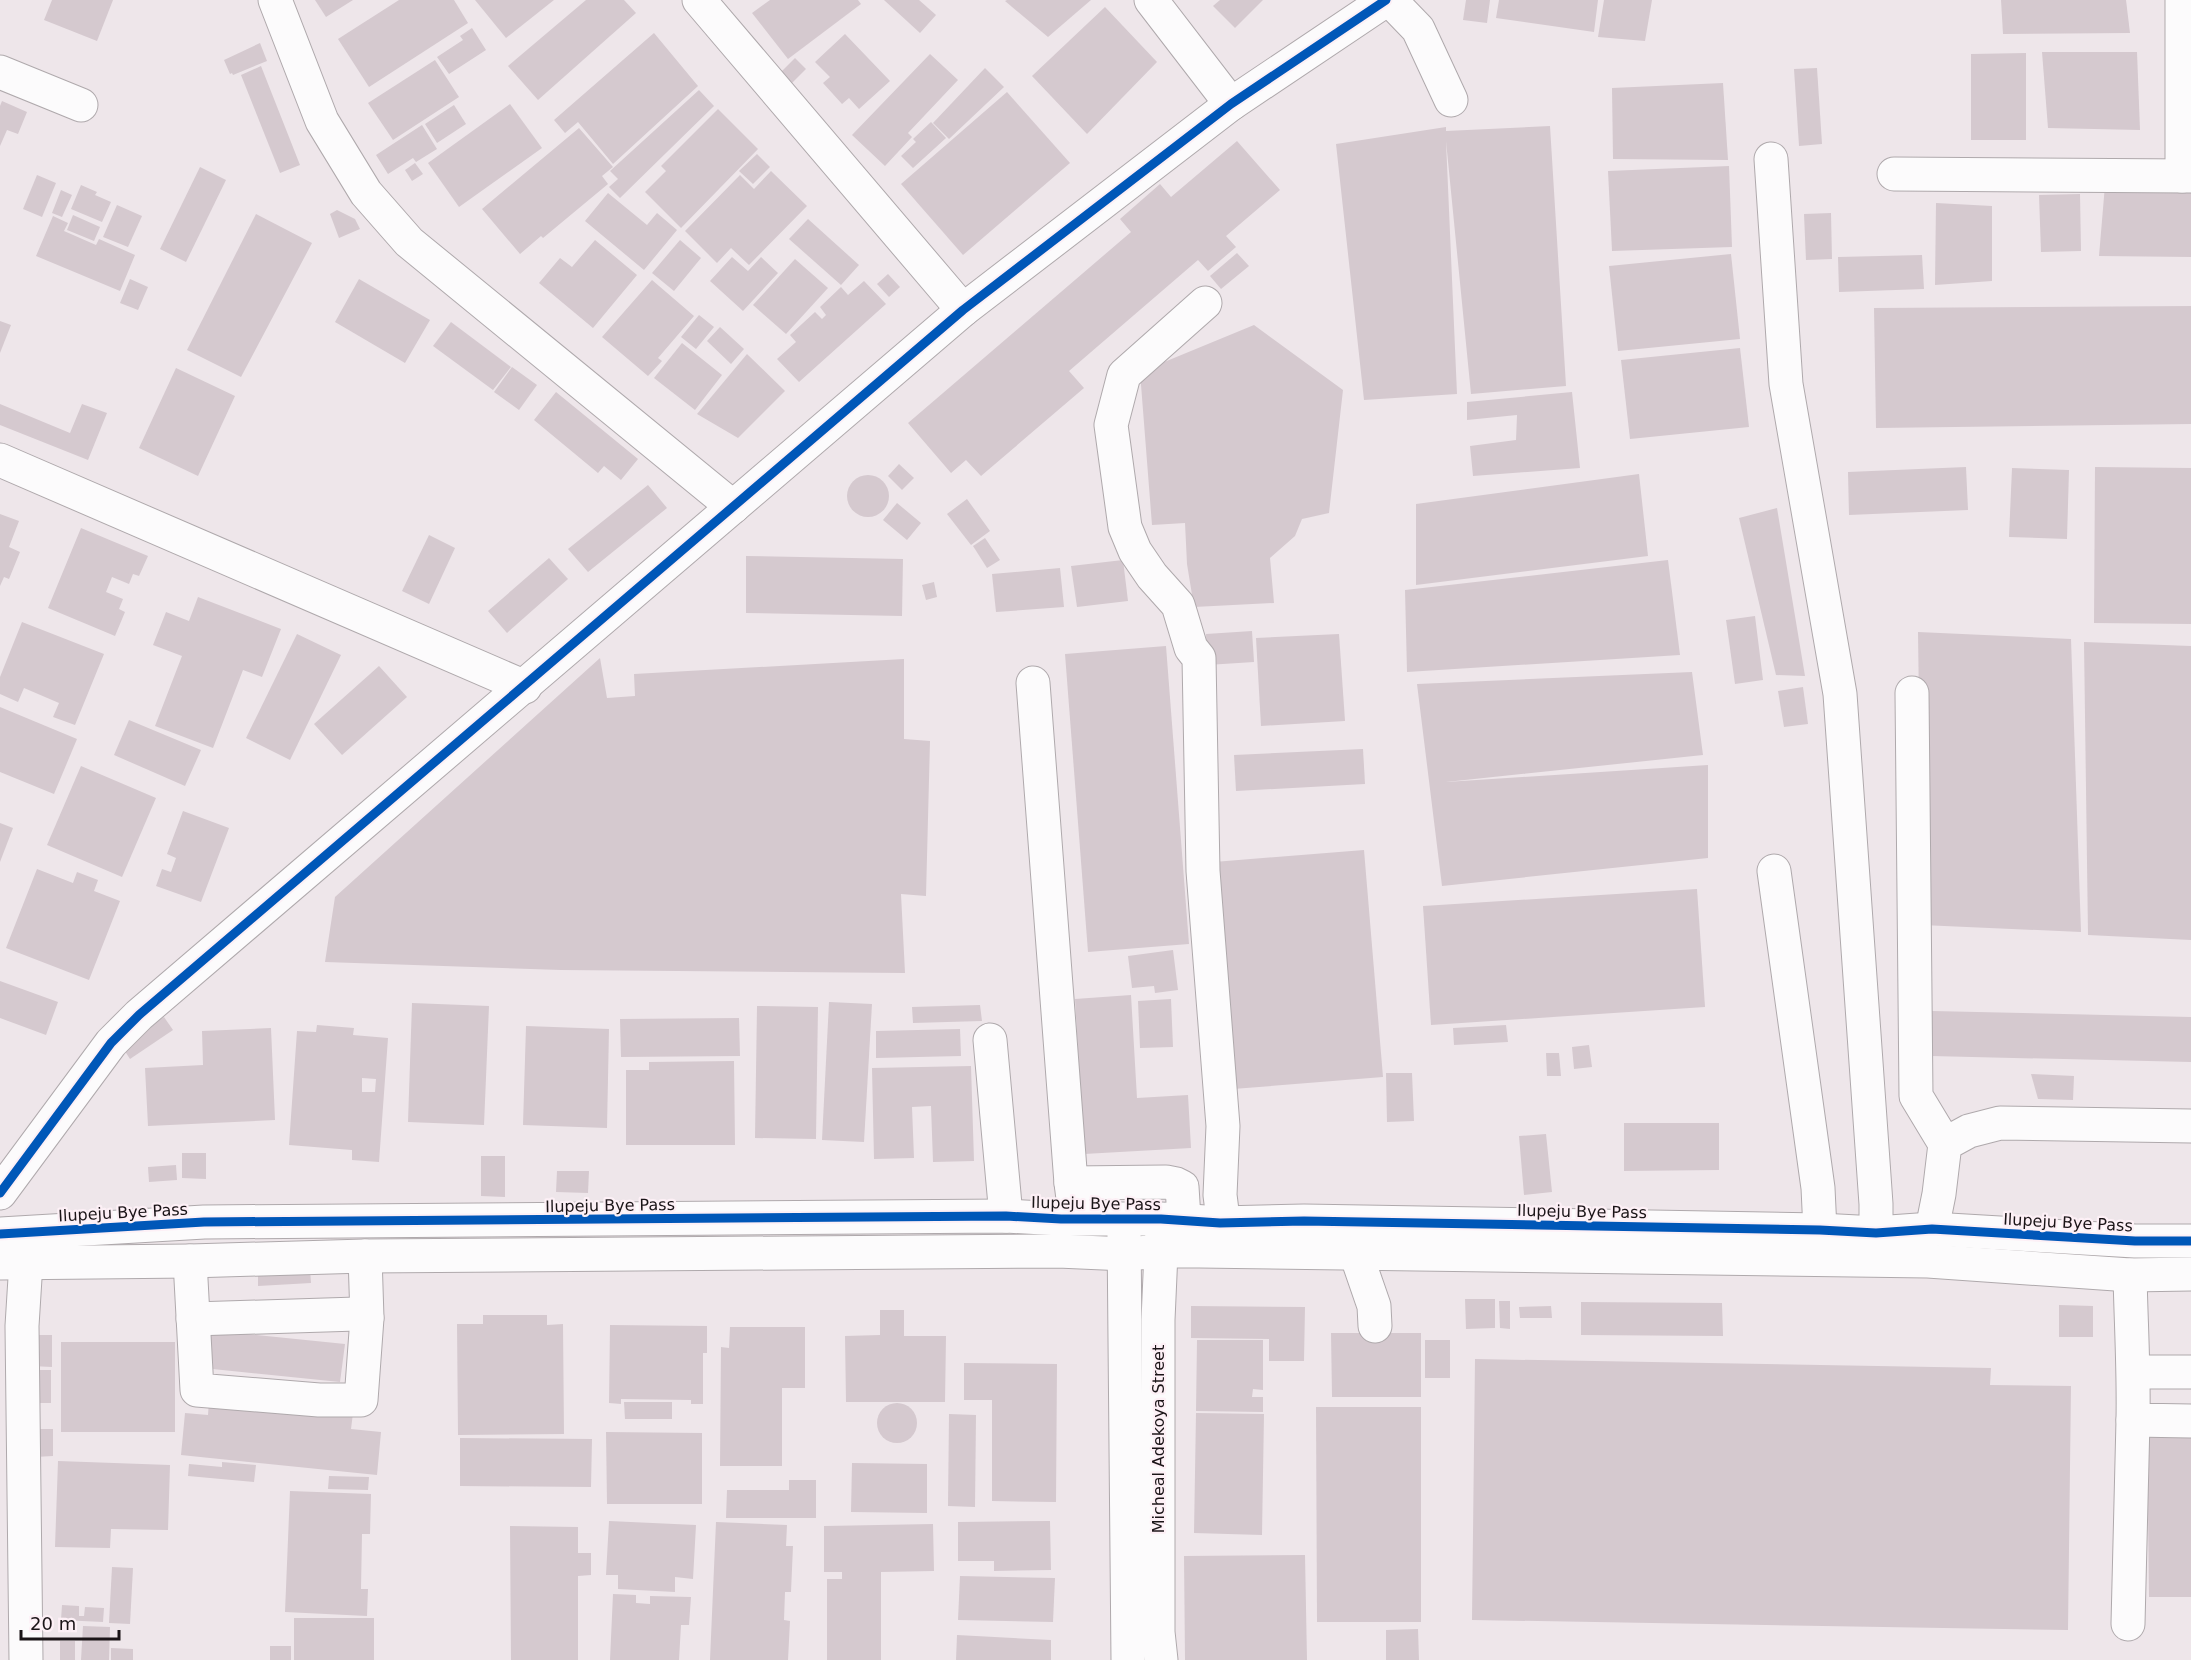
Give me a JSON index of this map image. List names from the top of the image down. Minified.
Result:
{"streets":{"street":["Ilupeju Bye Pass","Micheal Adekoya Street"]},"crossings":[["Ilupeju Bye Pass","Micheal Adekoya Street"]],"scale_bar":"20 m"}
